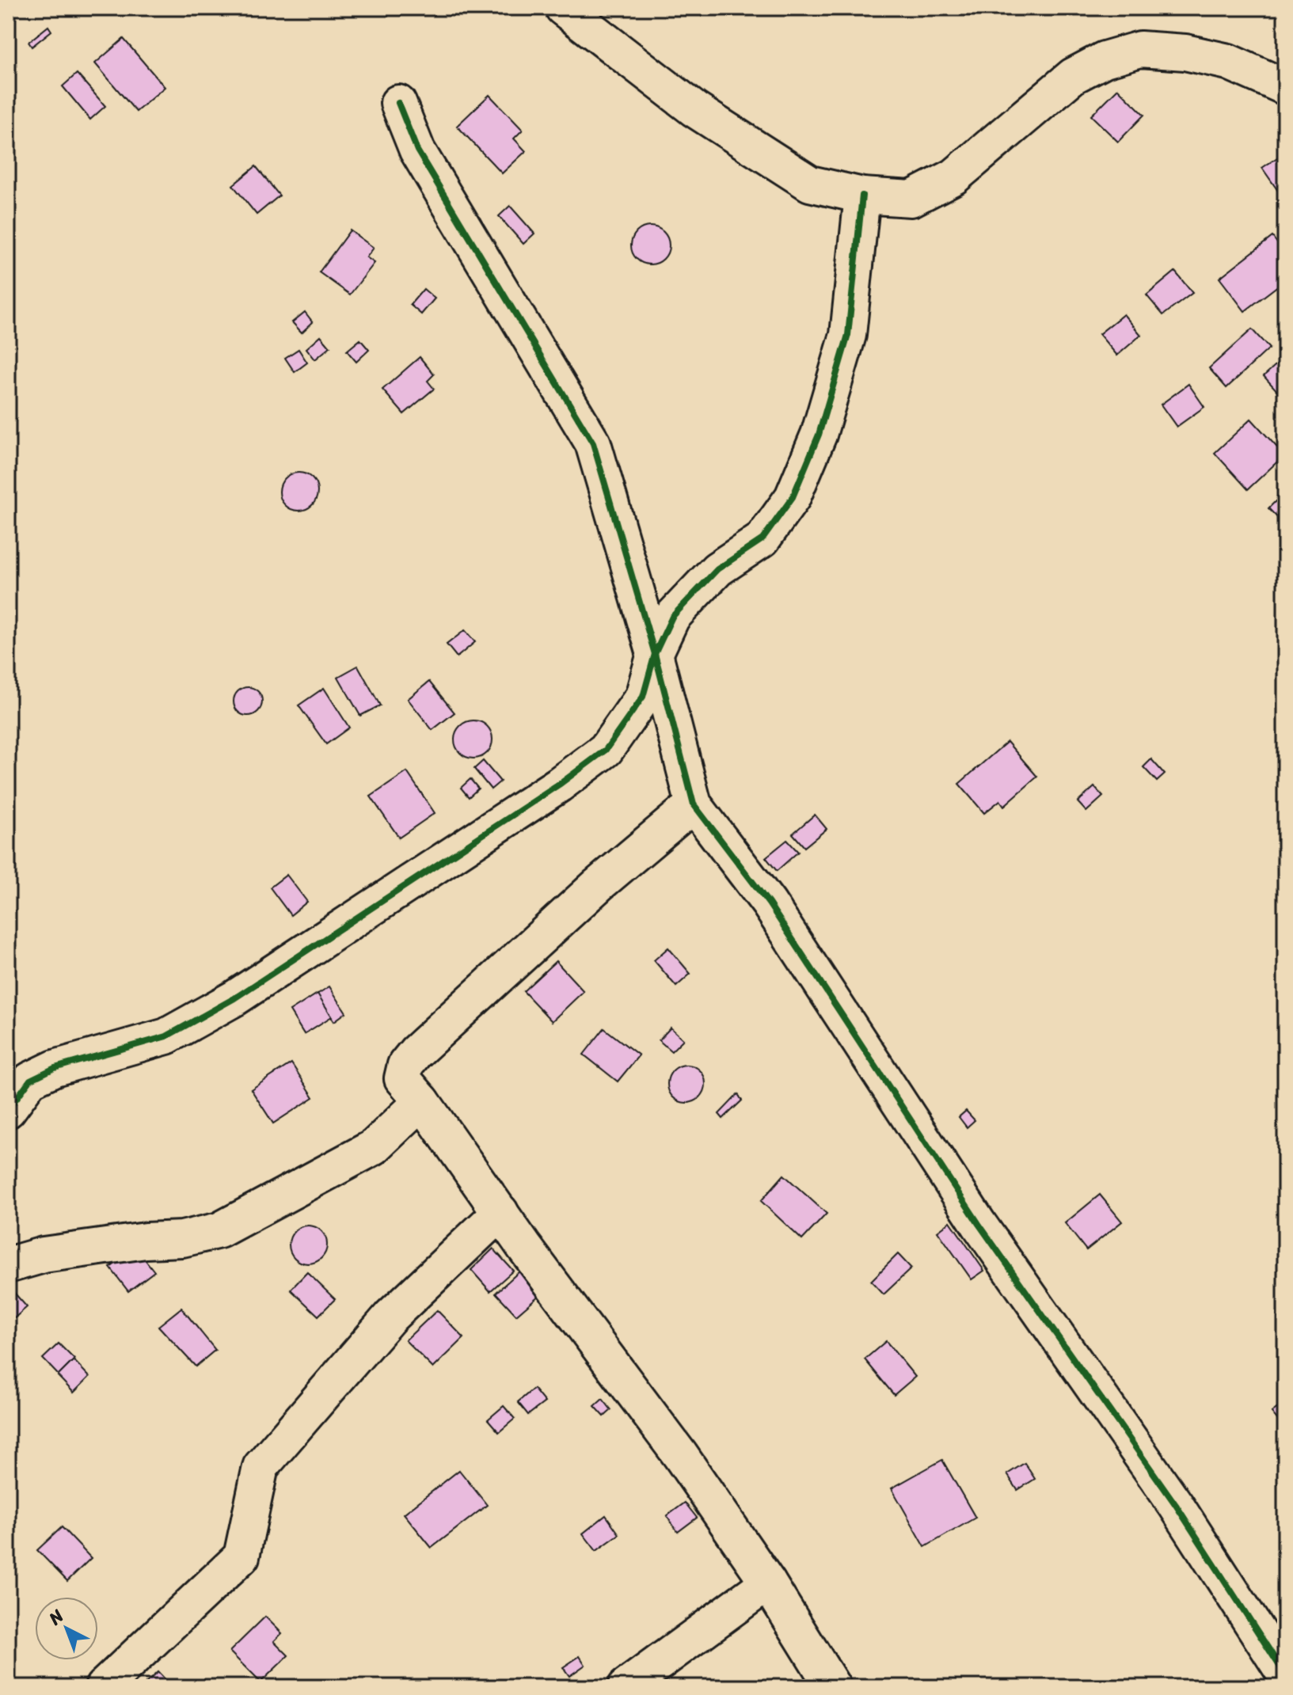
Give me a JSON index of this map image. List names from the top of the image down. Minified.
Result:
{"north":"top left"}
